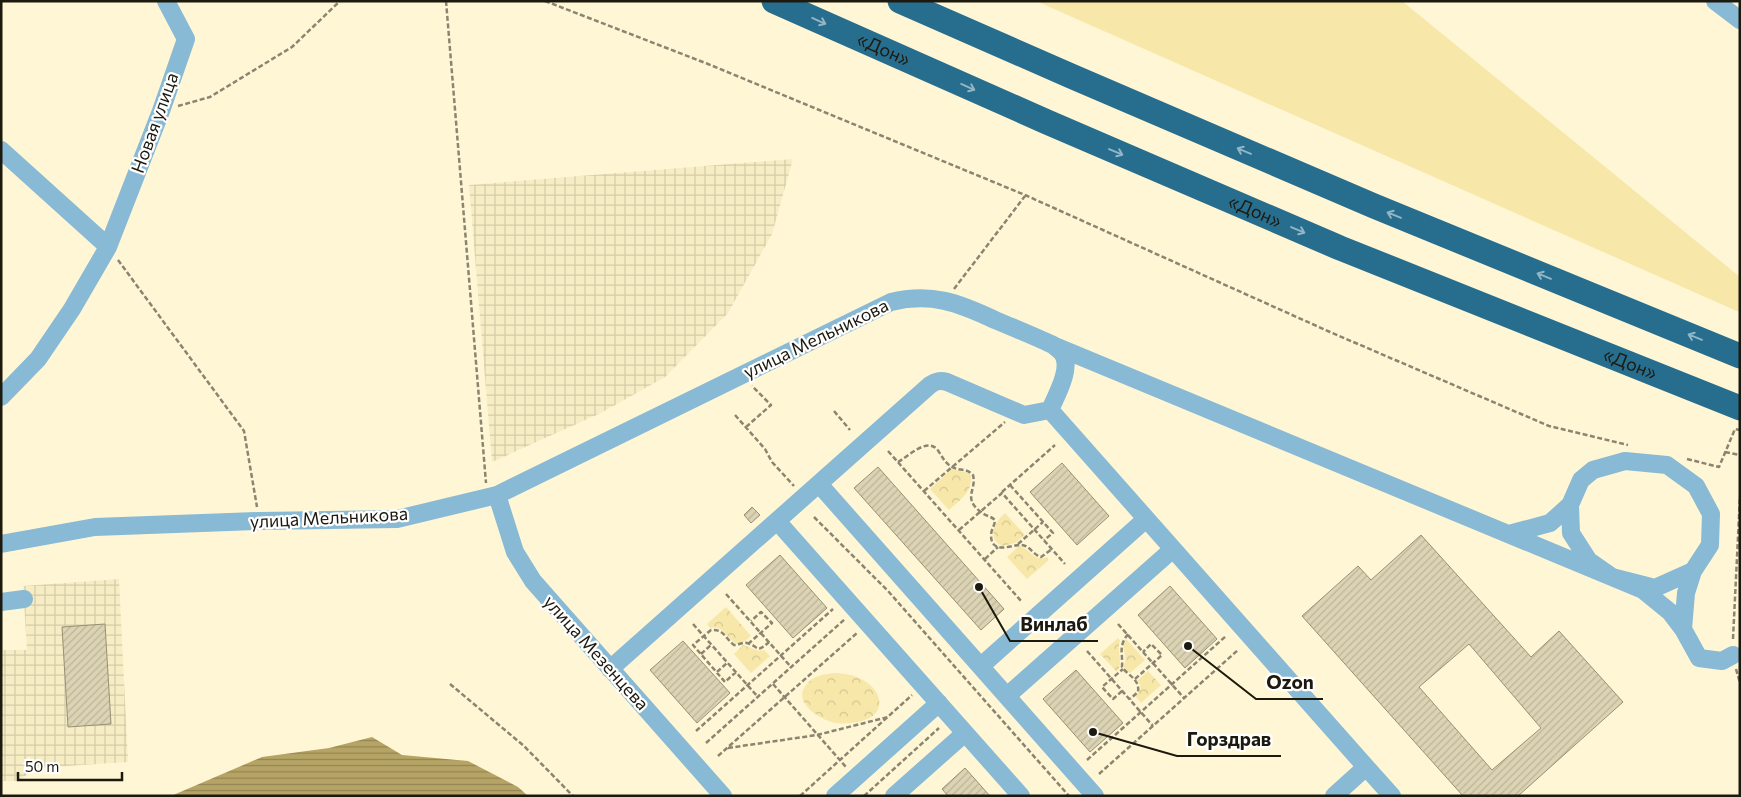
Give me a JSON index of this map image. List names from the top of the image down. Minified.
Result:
{"streets":{"highway":["«Дон»"],"street":["Новая улица","улица Мельникова","улица Мезенцева"]},"crossings":[["улица Мельникова","улица Мезенцева"]],"places":["Винлаб","Ozon","Горздрав"],"scale_bar":"50 m"}
